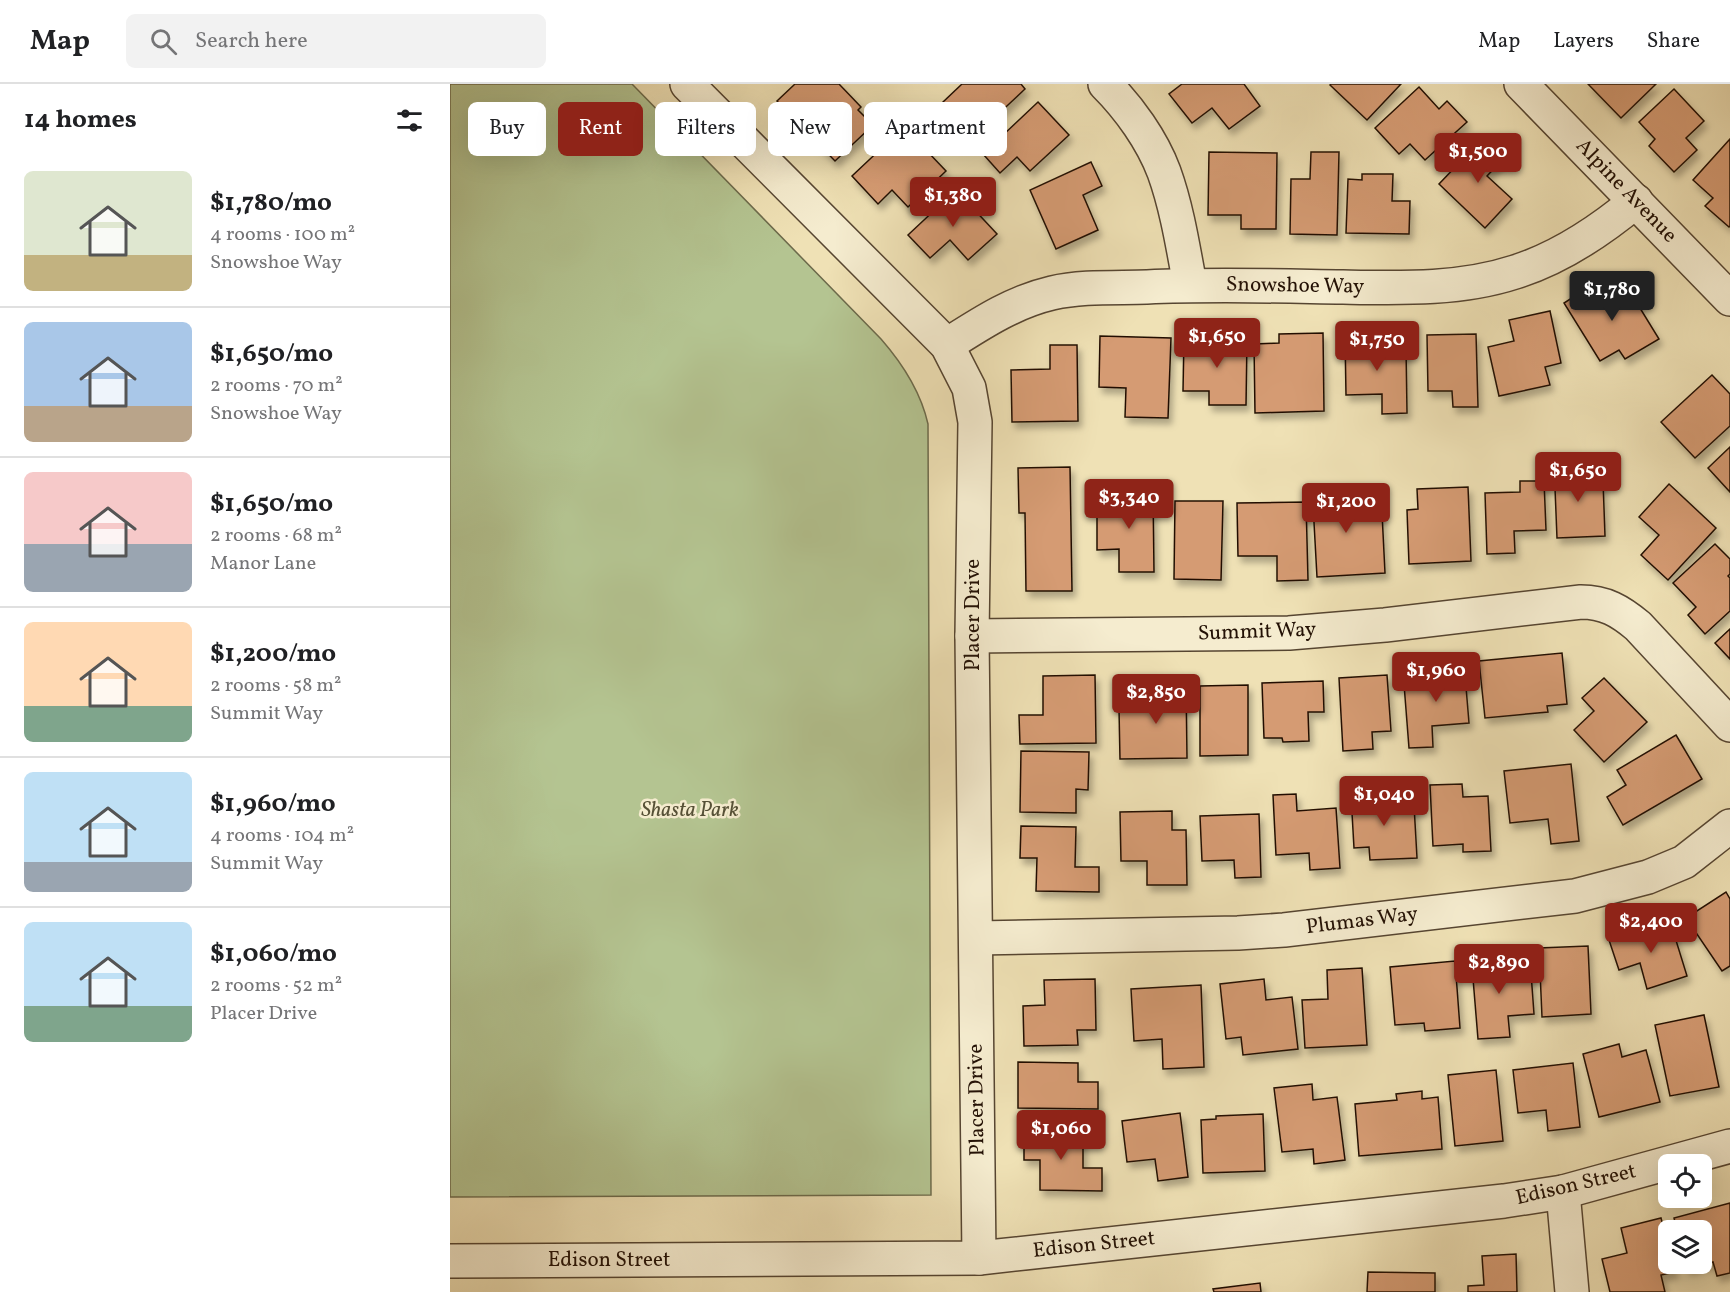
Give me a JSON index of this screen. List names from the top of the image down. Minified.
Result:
{"streets":{"street":["Alpine Avenue","Snowshoe Way","Placer Drive","Summit Way","Plumas Way","Edison Street"]},"crossings":[["Alpine Avenue","Snowshoe Way"],["Snowshoe Way","Placer Drive"],["Placer Drive","Summit Way"],["Placer Drive","Plumas Way"],["Placer Drive","Edison Street"]],"parks":["Shasta Park"],"page":{"header":"Map","search":"Search here","nav":["Map","Layers","Share"],"heading":"14 homes","chip":["Buy","Rent","Filters","New","Apartment"],"price":["$1,500","$1,380","$1,780","$1,650","$1,750","$1,650","$3,340","$1,200","$1,960","$2,850","$1,040","$2,400","$2,890","$1,060"],"list":[{"name":"$1,780/mo","note":"4 rooms · 100 m² · Snowshoe Way"},{"name":"$1,650/mo","note":"2 rooms · 70 m² · Snowshoe Way"},{"name":"$1,650/mo","note":"2 rooms · 68 m² · Manor Lane"},{"name":"$1,200/mo","note":"2 rooms · 58 m² · Summit Way"},{"name":"$1,960/mo","note":"4 rooms · 104 m² · Summit Way"},{"name":"$1,060/mo","note":"2 rooms · 52 m² · Placer Drive"}]}}
